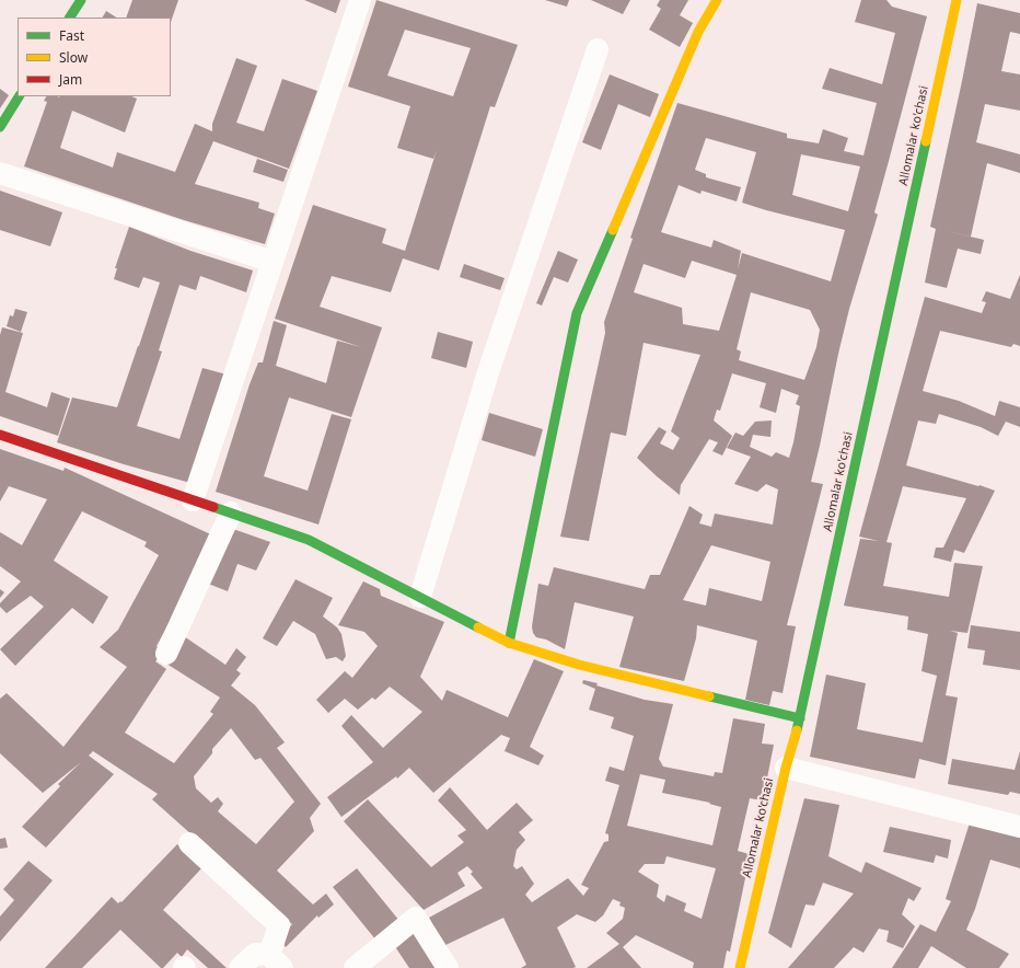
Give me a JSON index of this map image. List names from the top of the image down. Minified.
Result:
{"streets":{"street":["Allomalar ko'chasi"]},"legend":["Fast","Slow","Jam"]}
